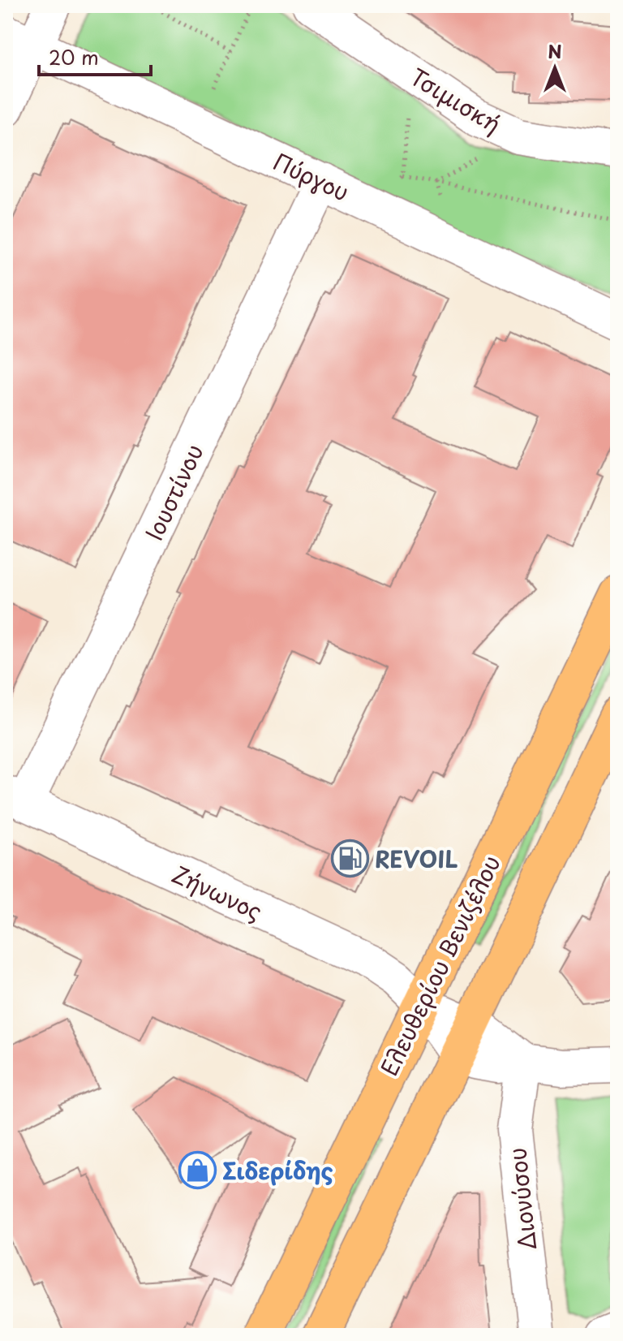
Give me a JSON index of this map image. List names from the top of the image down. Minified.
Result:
{"streets":{"main road":["Ελευθερίου Βενιζέλου"],"street":["Τσιμισκή","Πύργου","Ιουστίνου","Ζήνωνος","Διονύσου"]},"crossings":[["Πύργου","Ιουστίνου"],["Ιουστίνου","Ζήνωνος"],["Ζήνωνος","Ελευθερίου Βενιζέλου"]],"places":{"fuel station":["REVOIL"],"shop":["Σιδερίδης"]},"scale_bar":"20 m","north":"top"}
